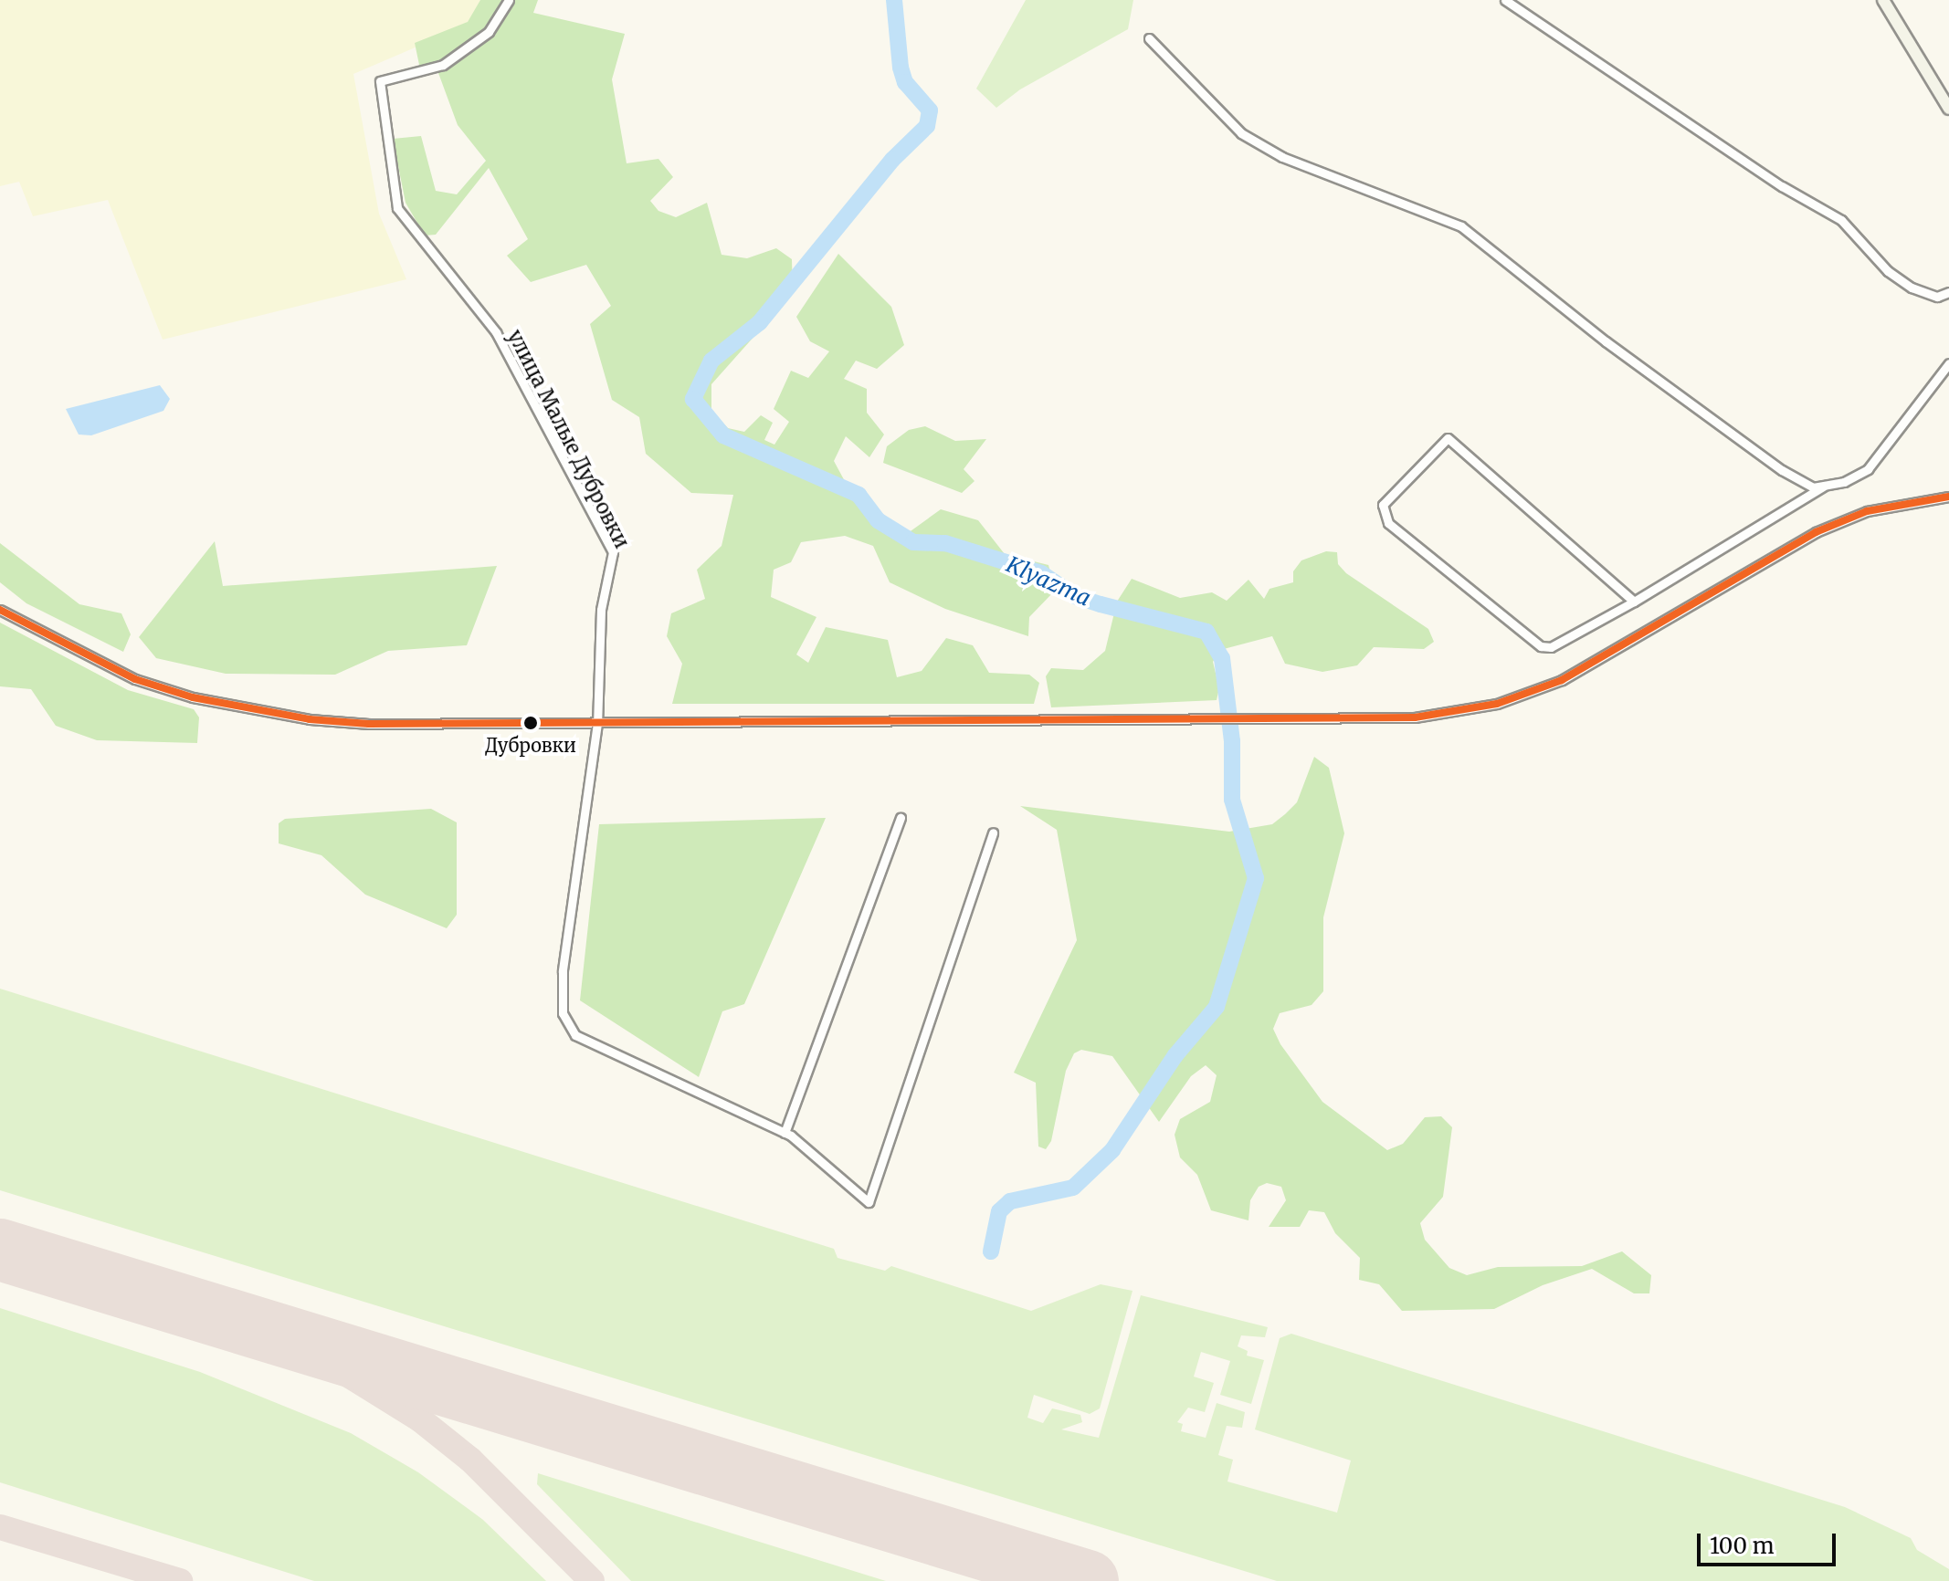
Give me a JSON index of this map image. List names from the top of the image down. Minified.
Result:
{"streets":{"street":["улица Малые Дубровки"]},"water":["Klyazma"],"places":["Дубровки"],"scale_bar":"100 m"}
